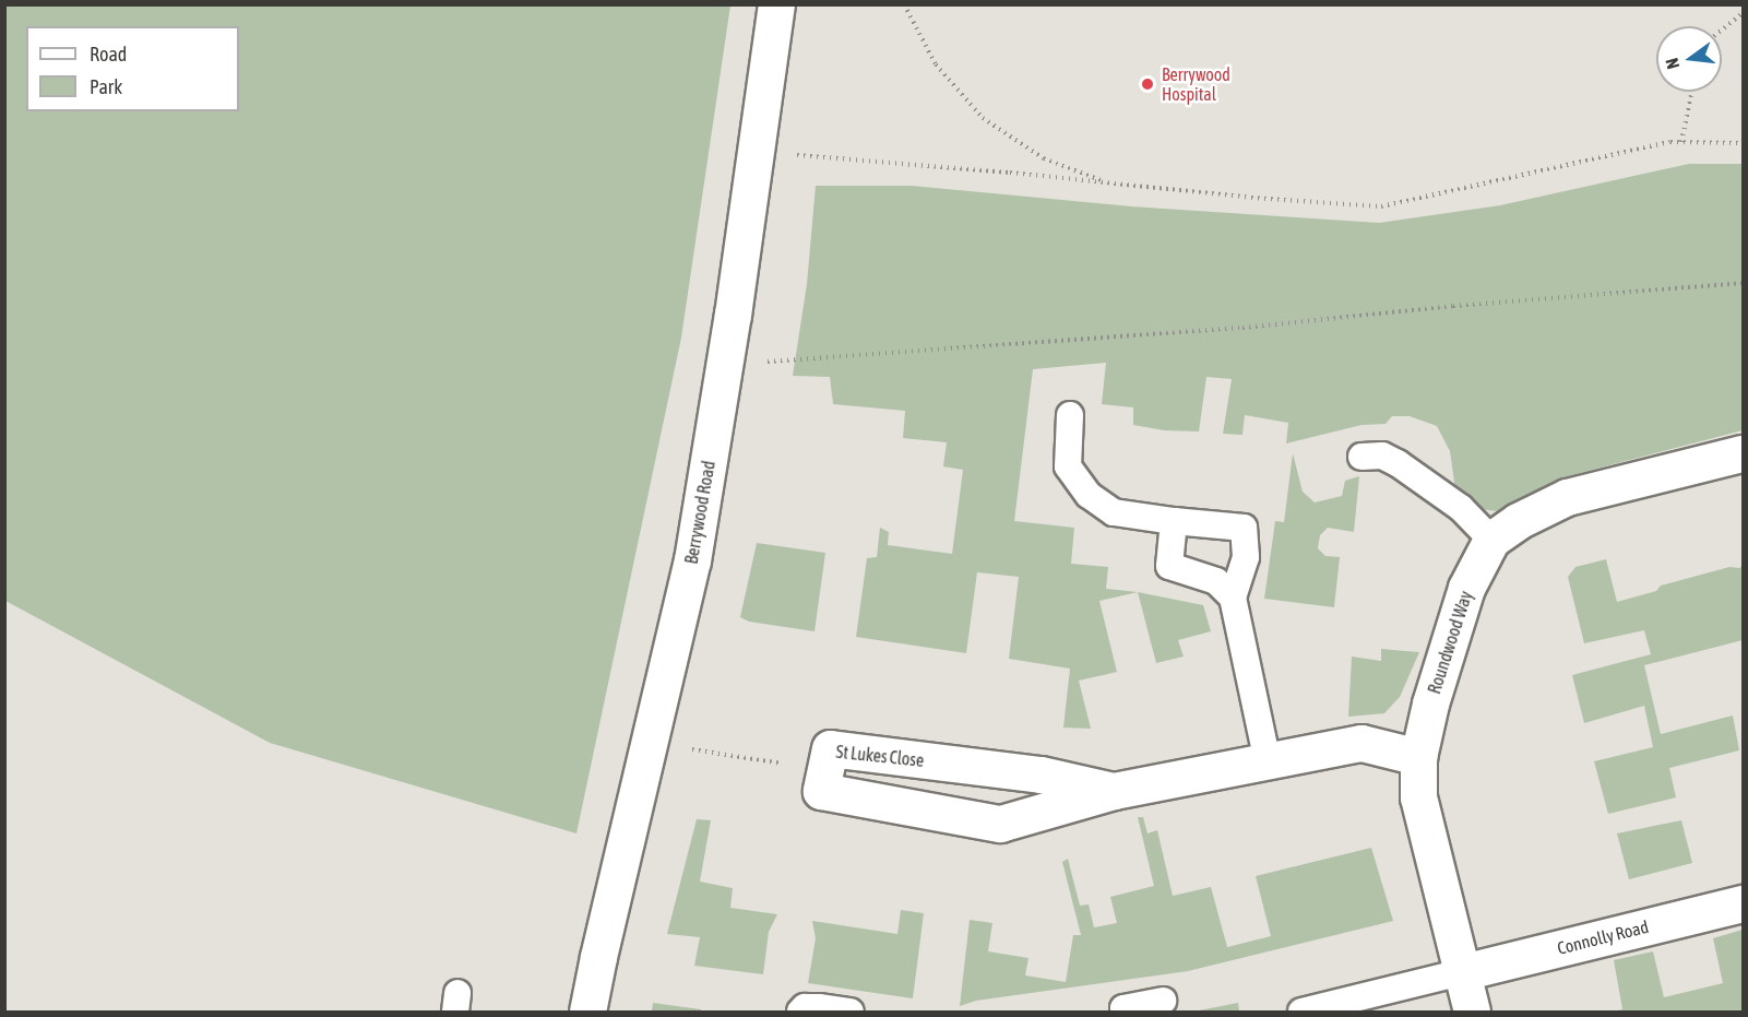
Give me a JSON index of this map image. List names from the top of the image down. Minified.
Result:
{"streets":{"street":["Berrywood Road","Roundwood Way","St Lukes Close","Connolly Road"]},"crossings":[["Roundwood Way","St Lukes Close"],["Roundwood Way","Connolly Road"]],"places":["Berrywood Hospital"],"legend":["Road","Park"],"north":"left"}
